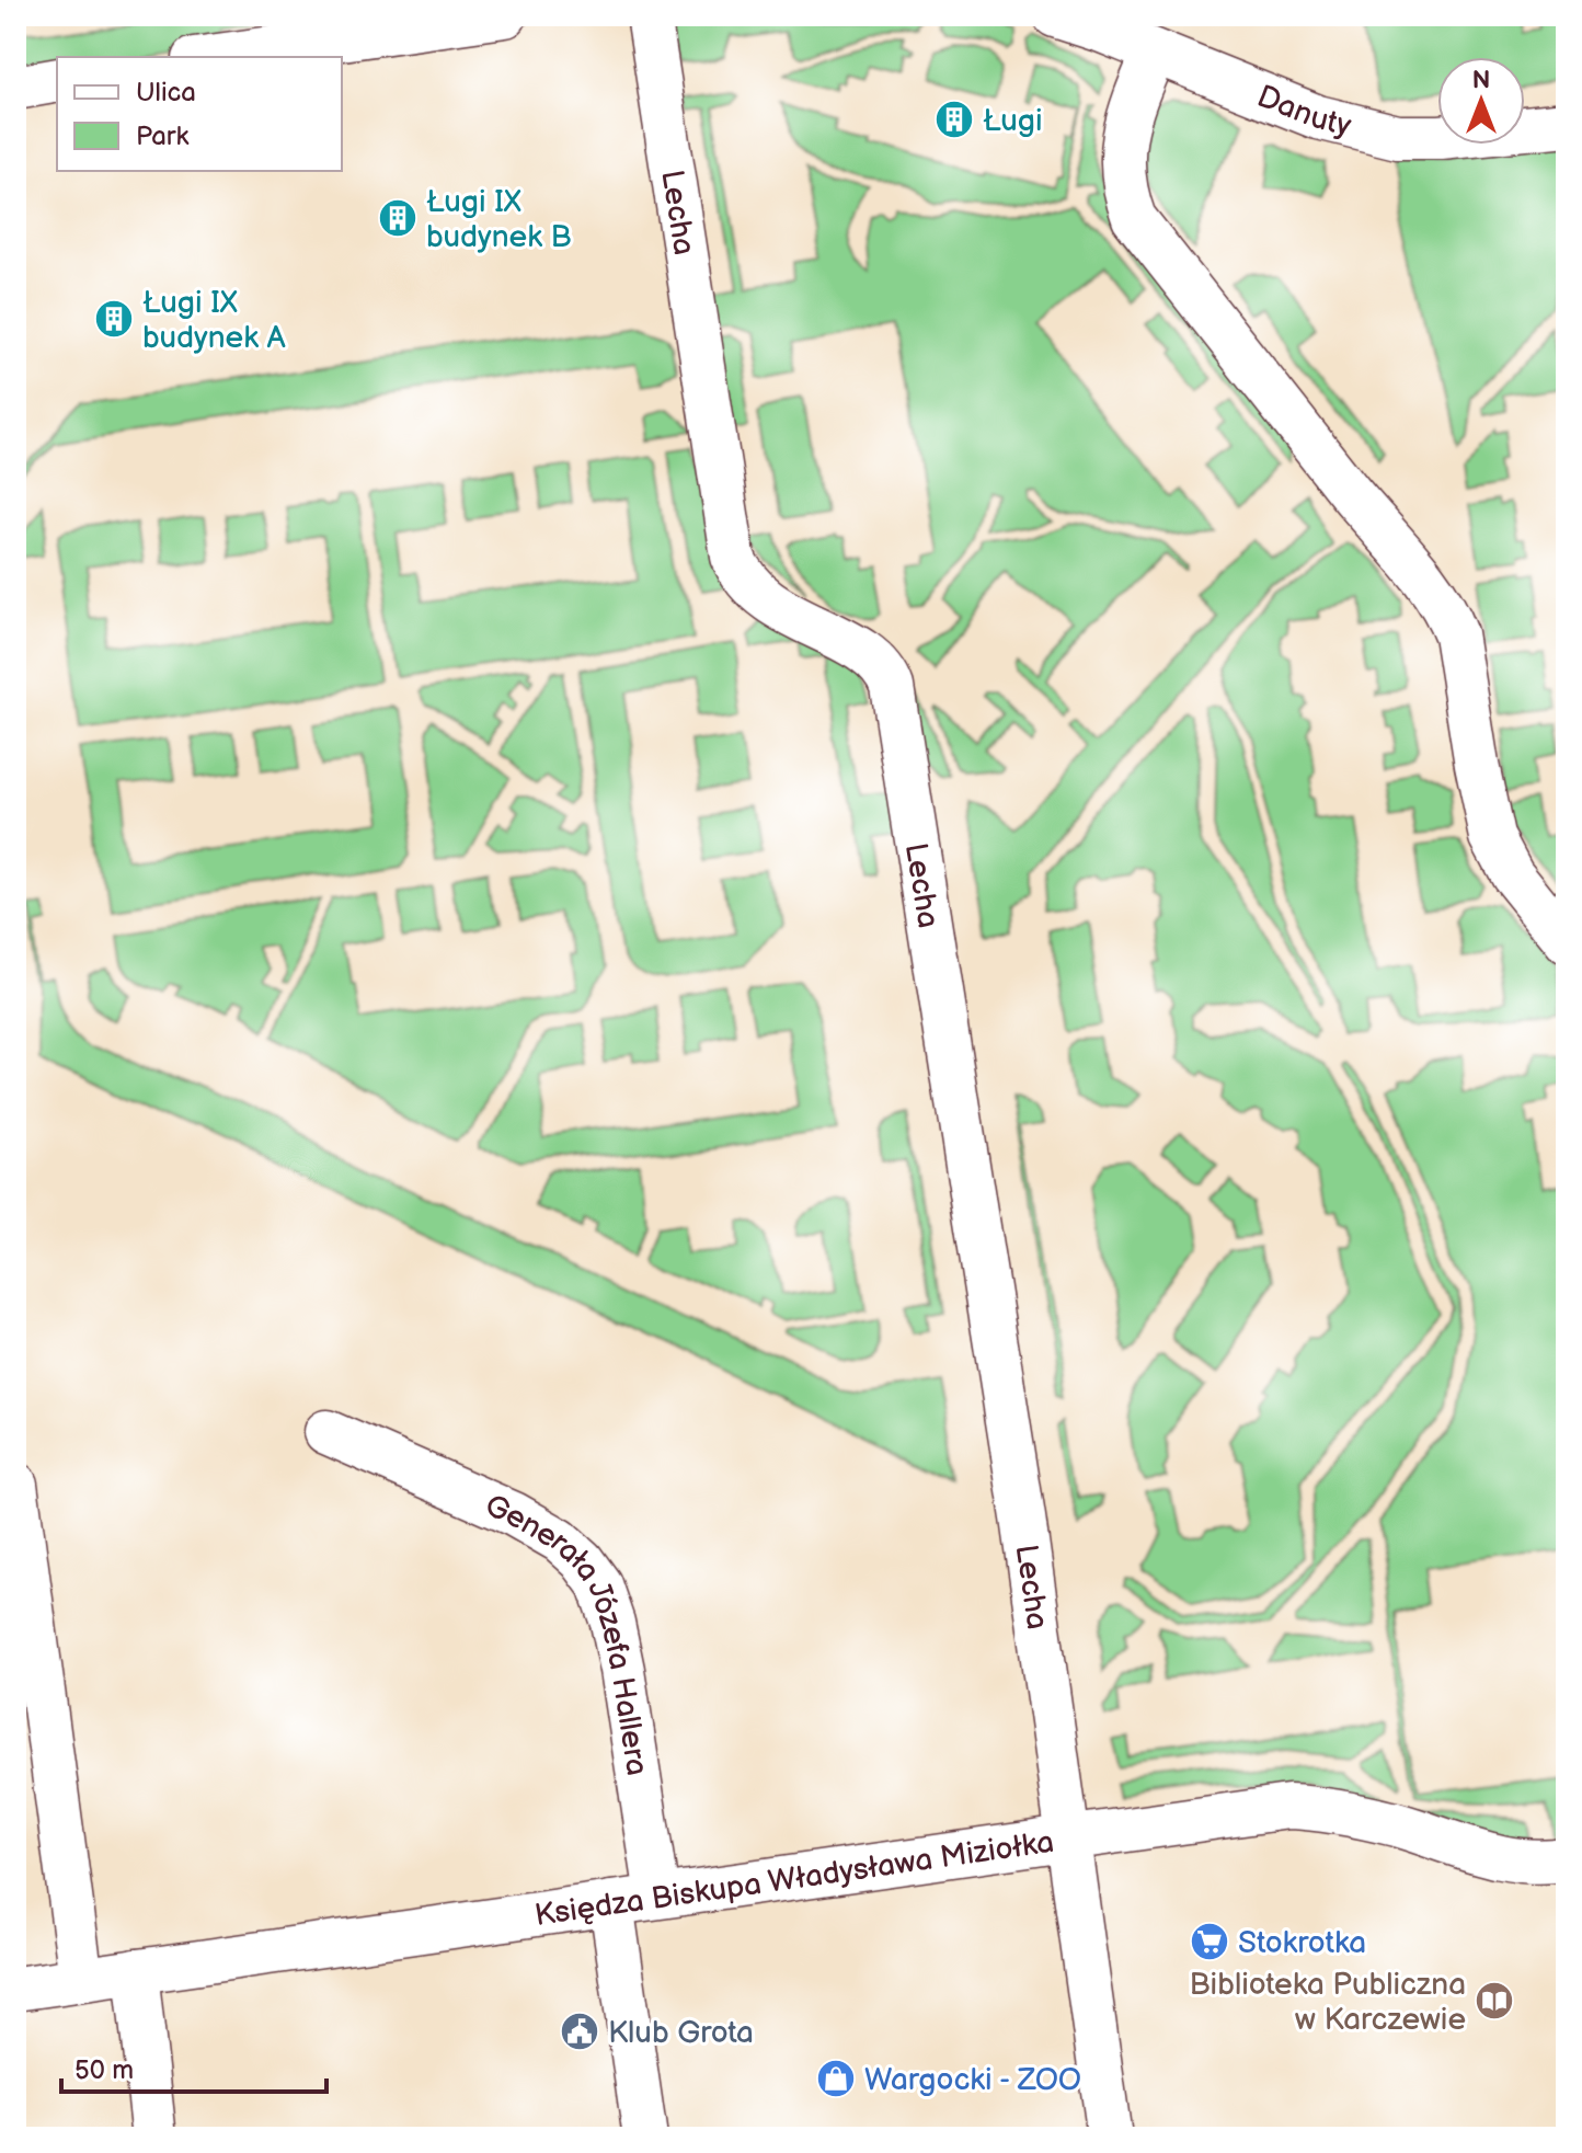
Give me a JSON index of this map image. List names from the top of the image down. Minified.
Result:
{"streets":{"street":["Danuty","Lecha","Generała Józefa Hallera","Księdza Biskupa Władysława Miziołka"]},"crossings":[["Lecha","Księdza Biskupa Władysława Miziołka"],["Generała Józefa Hallera","Księdza Biskupa Władysława Miziołka"]],"places":{"building":["Ługi","Ługi IX budynek B","Ługi IX budynek A"],"supermarket":["Stokrotka"],"library":["Biblioteka Publiczna w Karczewie"],"public building":["Klub Grota"],"shop":["Wargocki - ZOO"]},"legend":["Ulica","Park"],"scale_bar":"50 m","north":"top"}
